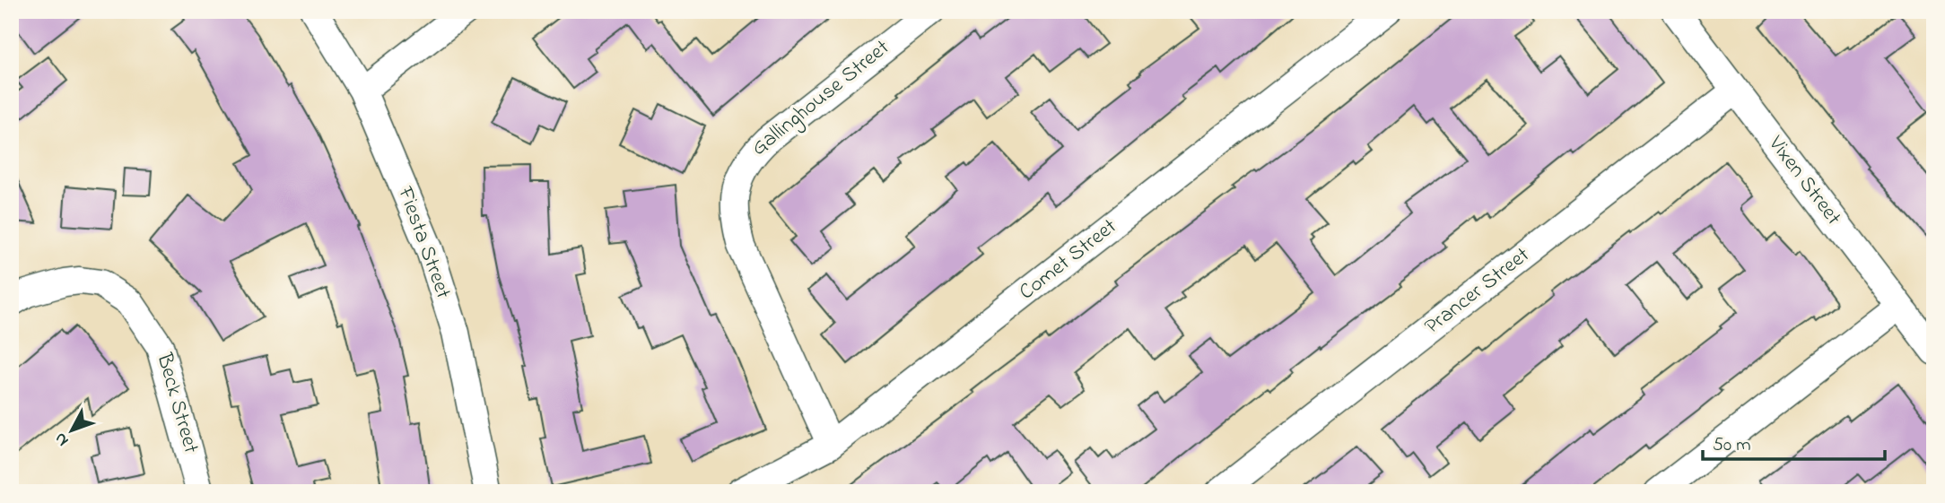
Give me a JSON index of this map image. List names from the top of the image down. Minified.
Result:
{"streets":{"street":["Gallinghouse Street","Vixen Street","Fiesta Street","Comet Street","Prancer Street","Beck Street"]},"crossings":[["Gallinghouse Street","Comet Street"],["Vixen Street","Prancer Street"]],"scale_bar":"50 m","north":"bottom left"}
